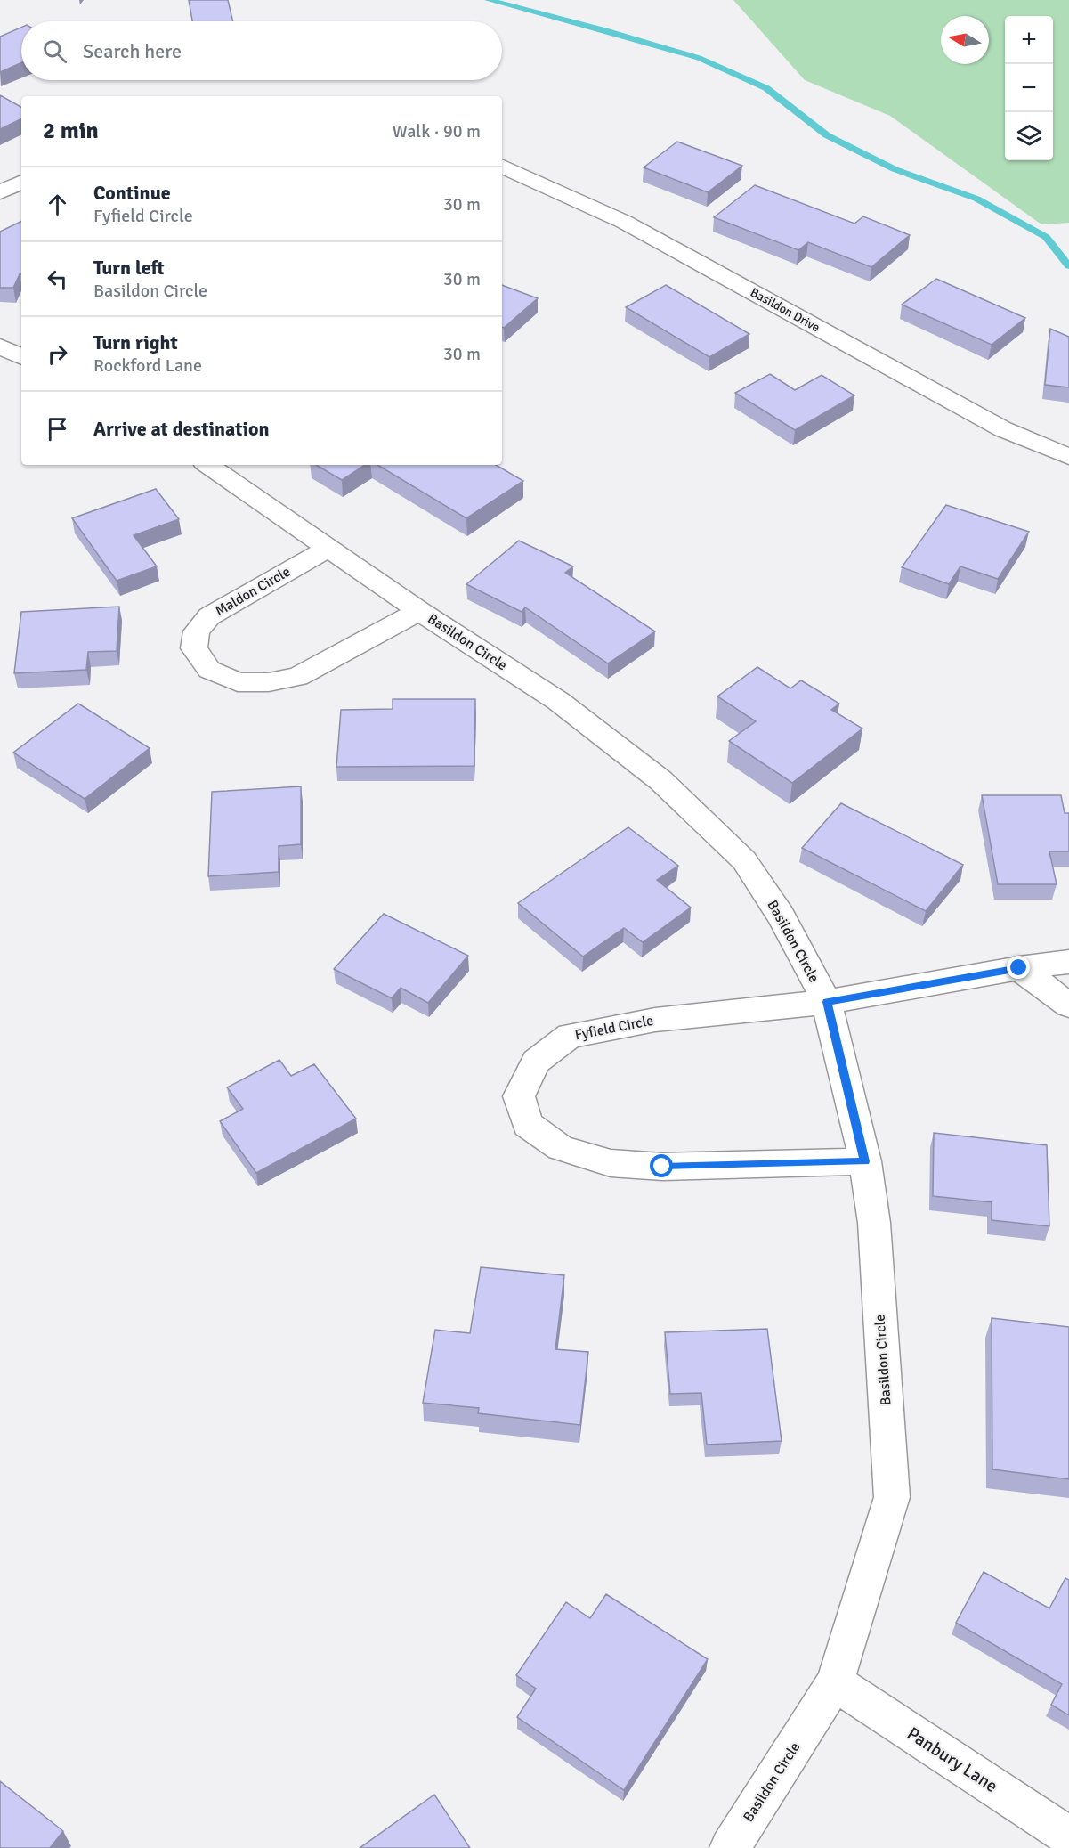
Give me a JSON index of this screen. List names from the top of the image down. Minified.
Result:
{"streets":{"street":["Basildon Drive","Maldon Circle","Basildon Circle","Fyfield Circle","Panbury Lane"]},"crossings":[["Maldon Circle","Basildon Circle"],["Basildon Circle","Fyfield Circle"],["Basildon Circle","Panbury Lane"]],"north":"left","page":{"map_buttons":["+","−"],"search":"Search here","heading":["2 min","Walk · 90 m"],"list":[["Continue","Fyfield Circle","30 m"],["Turn left","Basildon Circle","30 m"],["Turn right","Rockford Lane","30 m"],"Arrive at destination"]}}
